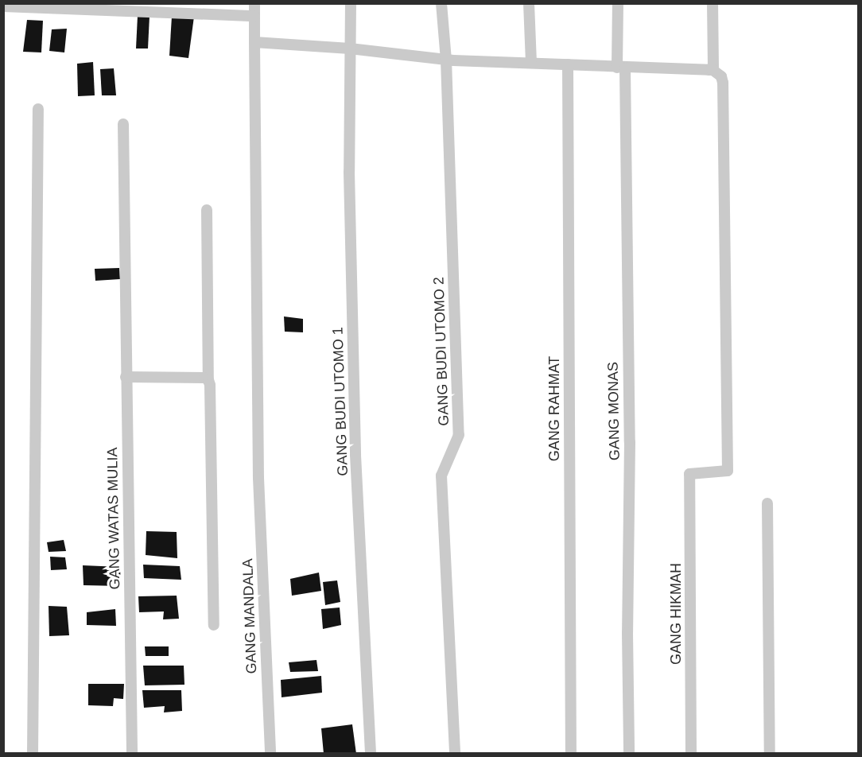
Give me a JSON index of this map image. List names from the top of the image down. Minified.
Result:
{"streets":{"street":["GANG BUDI UTOMO 2","GANG BUDI UTOMO 1","GANG RAHMAT","GANG MONAS","GANG WATAS MULIA","GANG HIKMAH","GANG MANDALA"]}}
